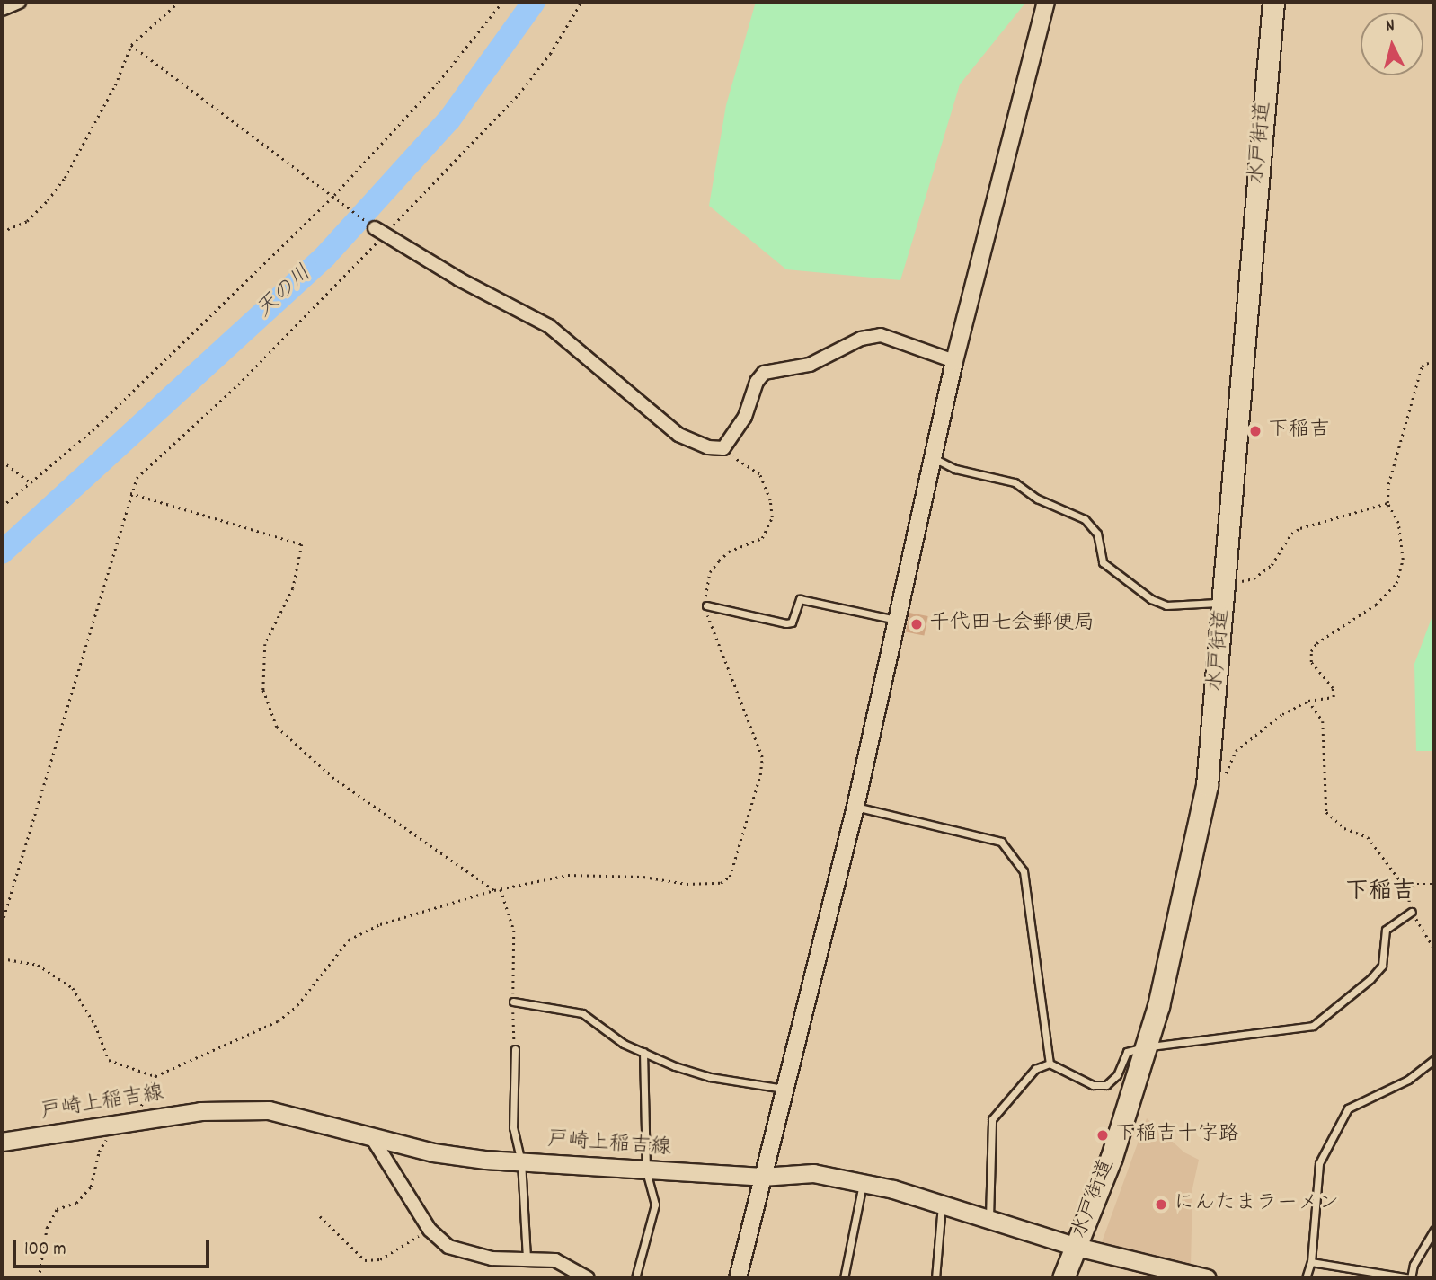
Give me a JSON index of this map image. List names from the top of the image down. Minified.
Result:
{"streets":{"highway":["水戸街道"],"main road":["戸崎上稲吉線"]},"crossings":[["水戸街道","戸崎上稲吉線"]],"districts":["下稲吉"],"water":["天の川"],"places":["下稲吉","千代田七会郵便局","下稲吉十字路","にんたまラーメン"],"scale_bar":"100 m","north":"top"}
